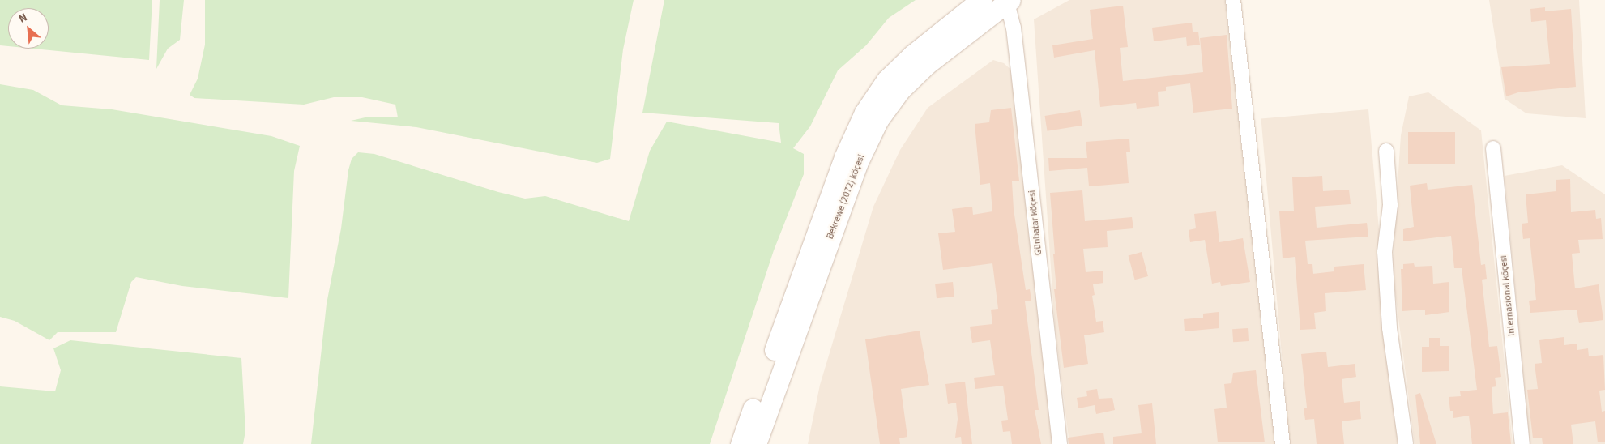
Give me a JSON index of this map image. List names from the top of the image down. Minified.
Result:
{"streets":{"main road":["Bekrewe (2072) köçesi"],"street":["Günbatar köçesi","Internasional köçesi"]},"crossings":[["Bekrewe (2072) köçesi","Günbatar köçesi"]],"north":"top left"}
